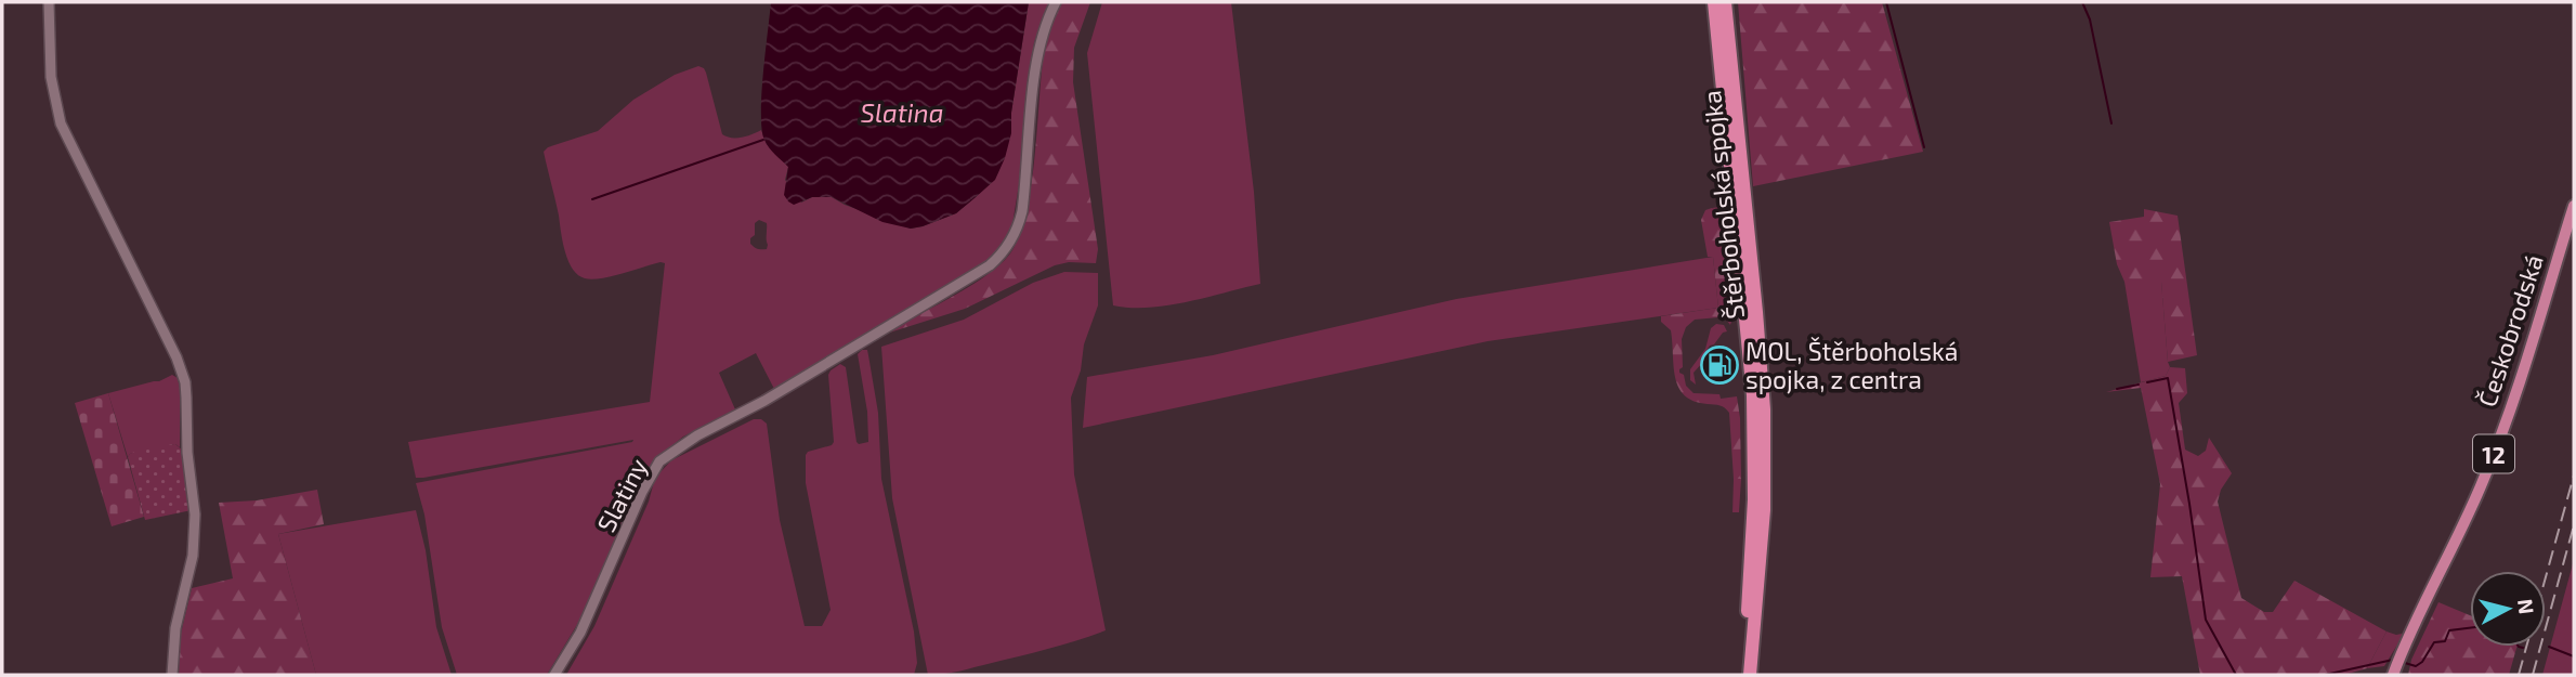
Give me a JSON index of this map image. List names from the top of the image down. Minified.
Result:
{"streets":{"highway":["Štěrboholská spojka"],"main road":["Českobrodská","12"],"street":["Slatiny"]},"water":["Slatina"],"places":{"fuel station":["MOL, Štěrboholská spojka, z centra"]},"north":"right"}
